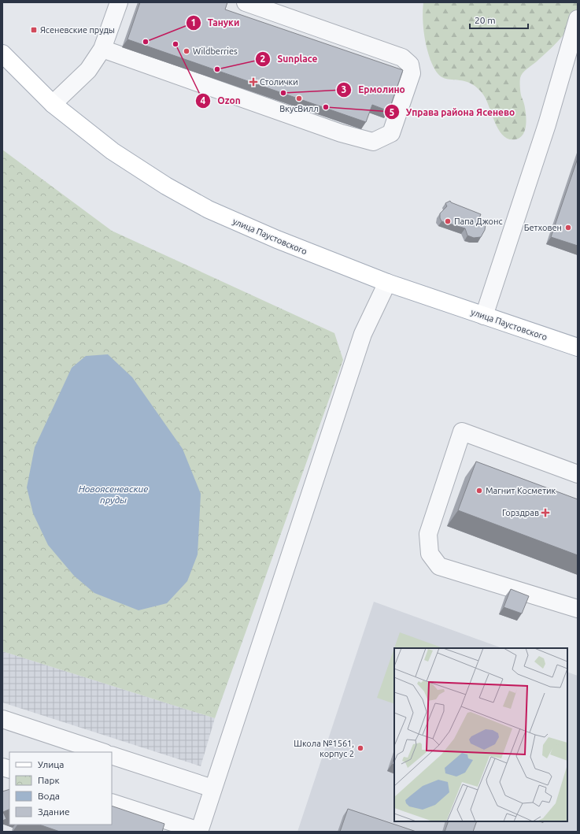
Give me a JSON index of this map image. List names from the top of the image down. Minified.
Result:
{"streets":{"main road":["улица Паустовского"]},"water":["Новоясеневские пруды"],"places":{"transit":["Ясеневские пруды"],"other":["Тануки","Ozon","Wildberries","Sunplace","Ермолино","ВкусВилл","Управа района Ясенево","Папа Джонс","Бетховен","Магнит Косметик","Школа №1561, корпус 2"],"health":["Столички","Горздрав"]},"legend":["Улица","Парк","Вода","Здание"],"scale_bar":"20 m"}
